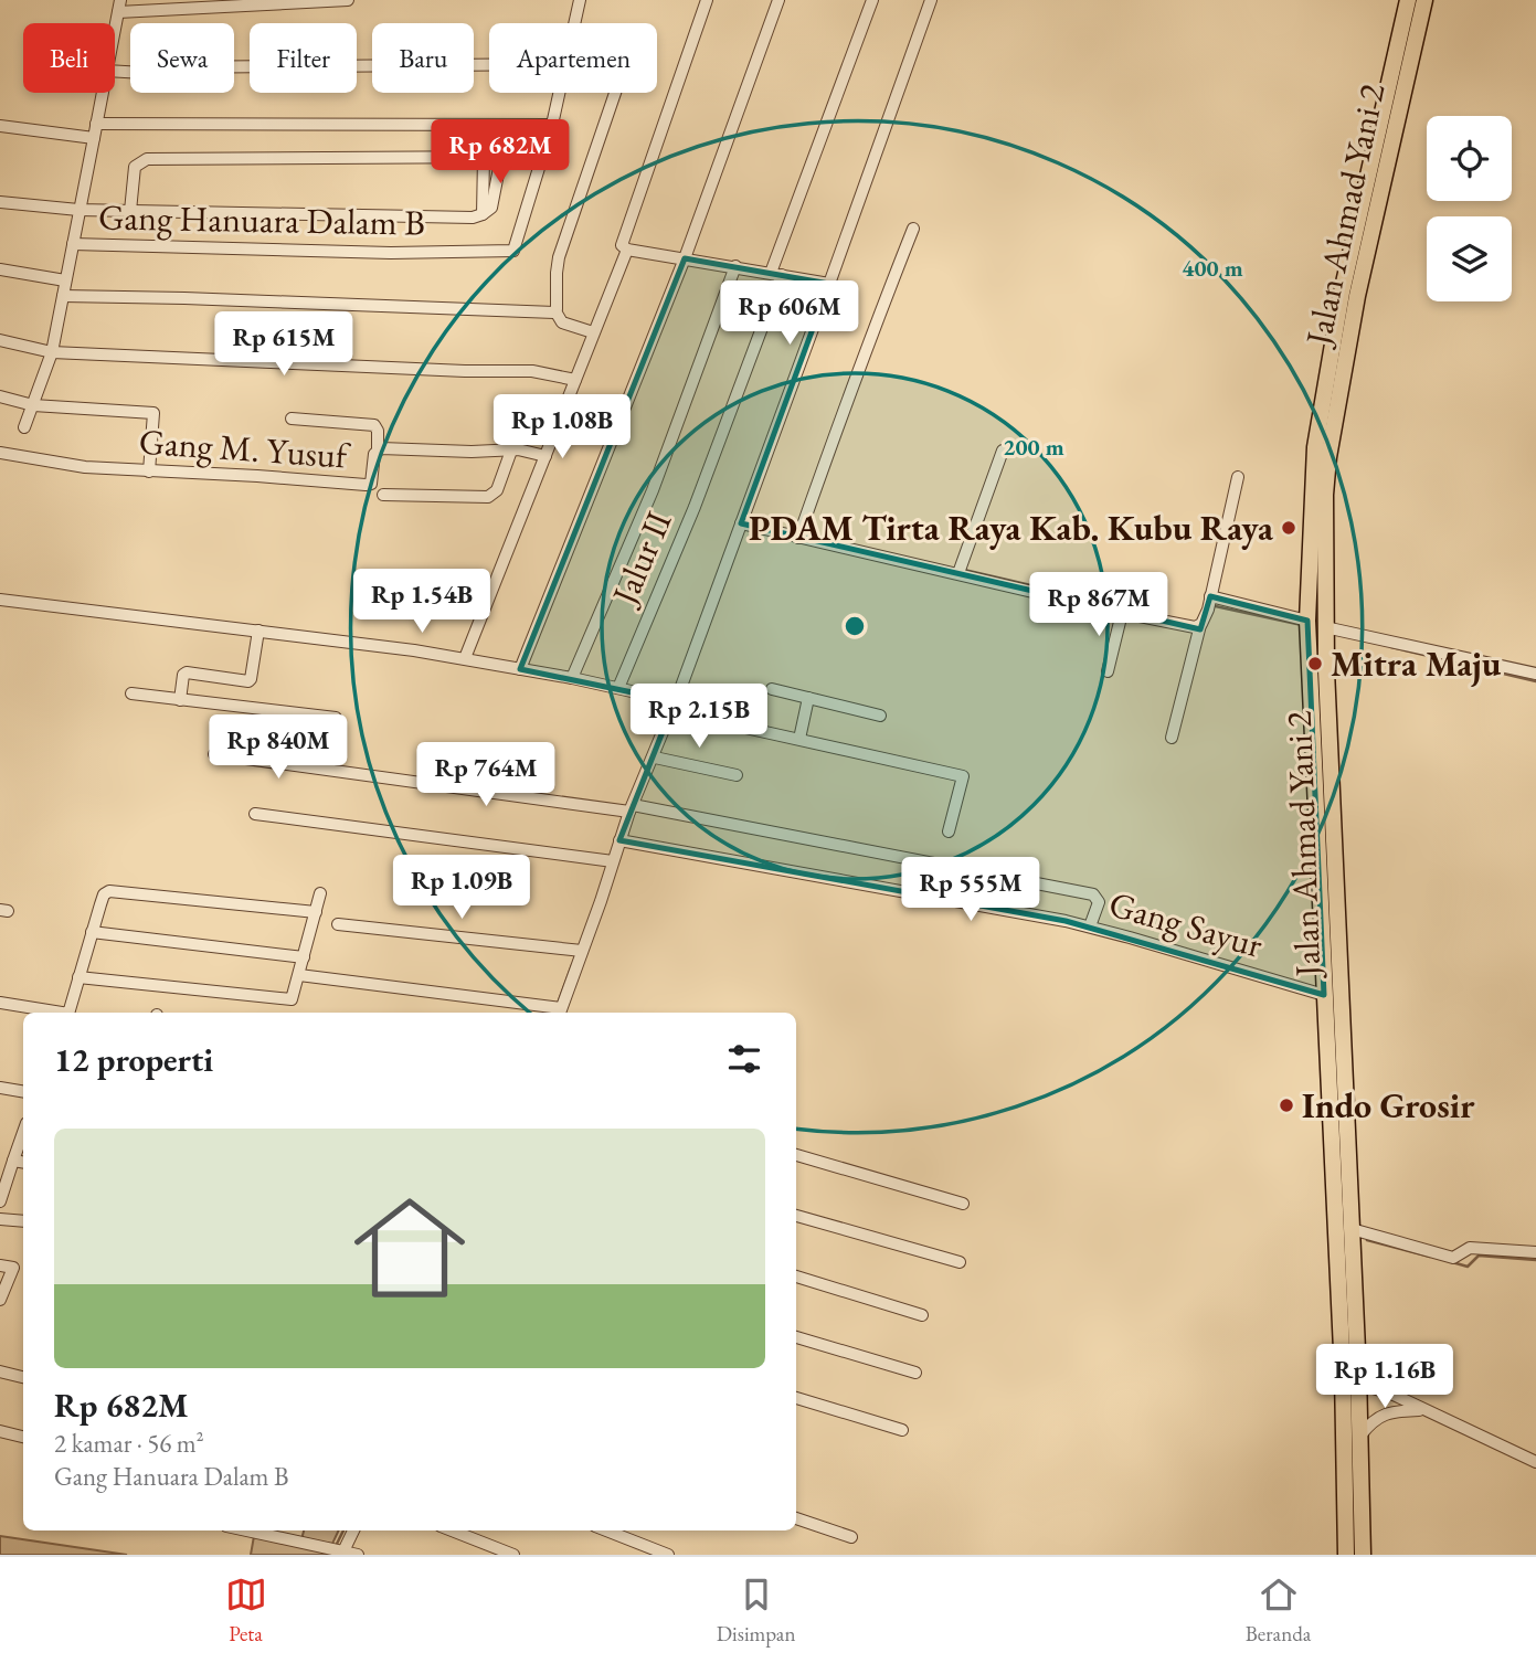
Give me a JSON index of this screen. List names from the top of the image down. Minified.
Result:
{"streets":{"highway":["Jalan Ahmad Yani 2"],"street":["Gang Hanuara Dalam B","Gang M. Yusuf","Jalur II","Gang Sayur"]},"crossings":[["Jalan Ahmad Yani 2","Gang Sayur"]],"places":["PDAM Tirta Raya Kab. Kubu Raya","Mitra Maju","Indo Grosir"],"page":{"chip":["Beli","Sewa","Filter","Baru","Apartemen"],"price":["Rp 682M","Rp 606M","Rp 615M","Rp 1.08B","Rp 1.54B","Rp 867M","Rp 2.15B","Rp 840M","Rp 764M","Rp 1.09B","Rp 555M","Rp 1.16B"],"heading":"12 properti","list":[{"name":"Rp 682M","note":"2 kamar · 56 m² · Gang Hanuara Dalam B"}],"tabs":["Peta","Disimpan","Beranda"]},"rings":["400 m","200 m"]}
